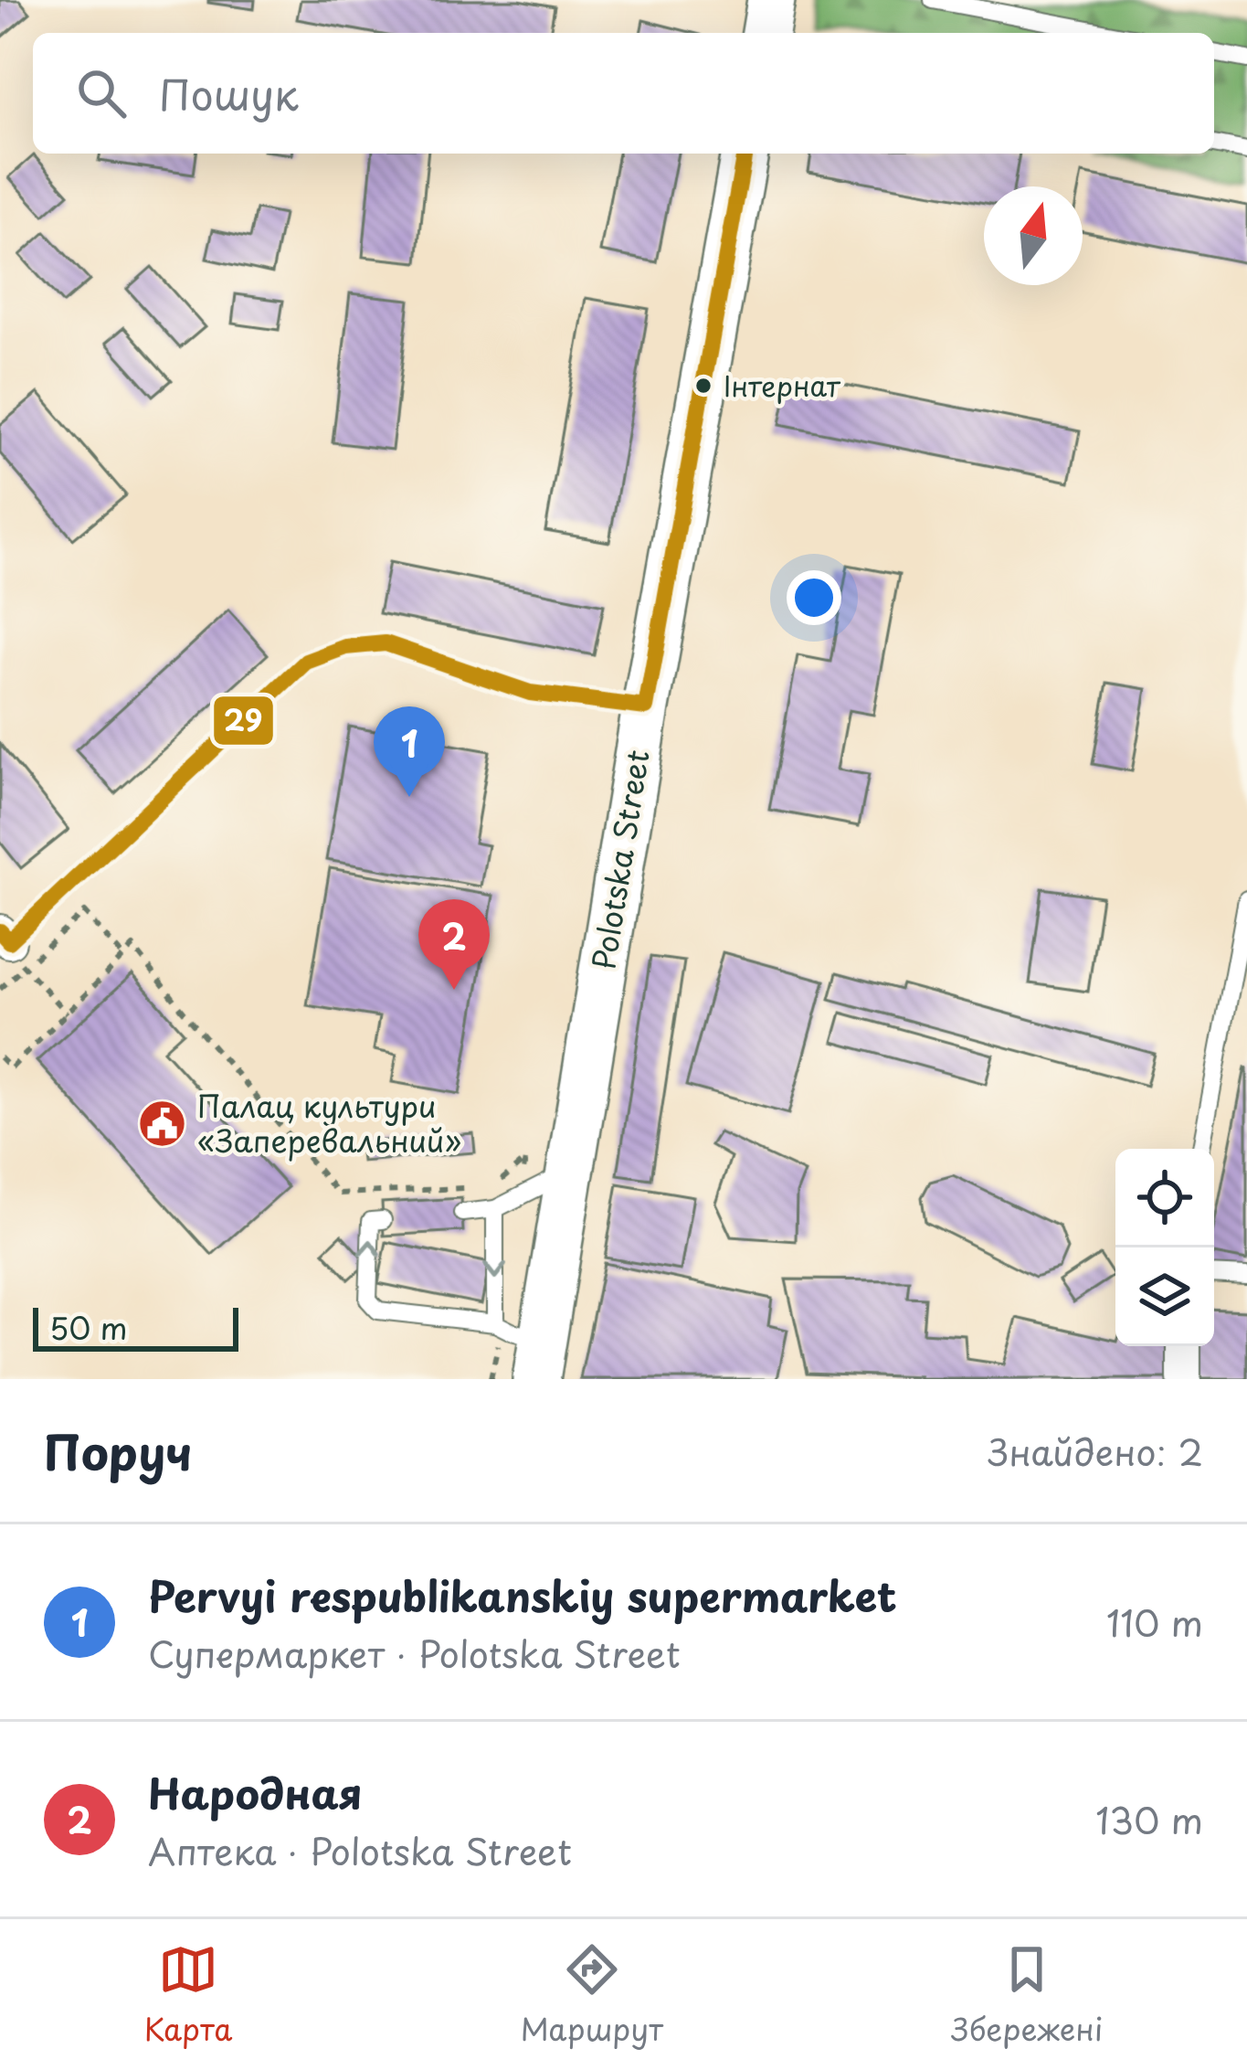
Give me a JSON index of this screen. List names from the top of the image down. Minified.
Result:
{"streets":{"main road":["Polotska Street"]},"places":{"other":["Інтернат"],"public building":["Палац культури «Заперевальний»"]},"lines":["transit line 29"],"scale_bar":"50 m","north":"top","page":{"search":"Пошук","pins":["1","2"],"scale":"50 m","heading":["Поруч","Знайдено: 2"],"list":[{"mark":"1","name":"Pervyi respublikanskiy supermarket","note":"Супермаркет · Polotska Street","value":"110 m"},{"mark":"2","name":"Народная","note":"Аптека · Polotska Street","value":"130 m"}],"nav":["Карта","Маршрут","Збережені"]}}
